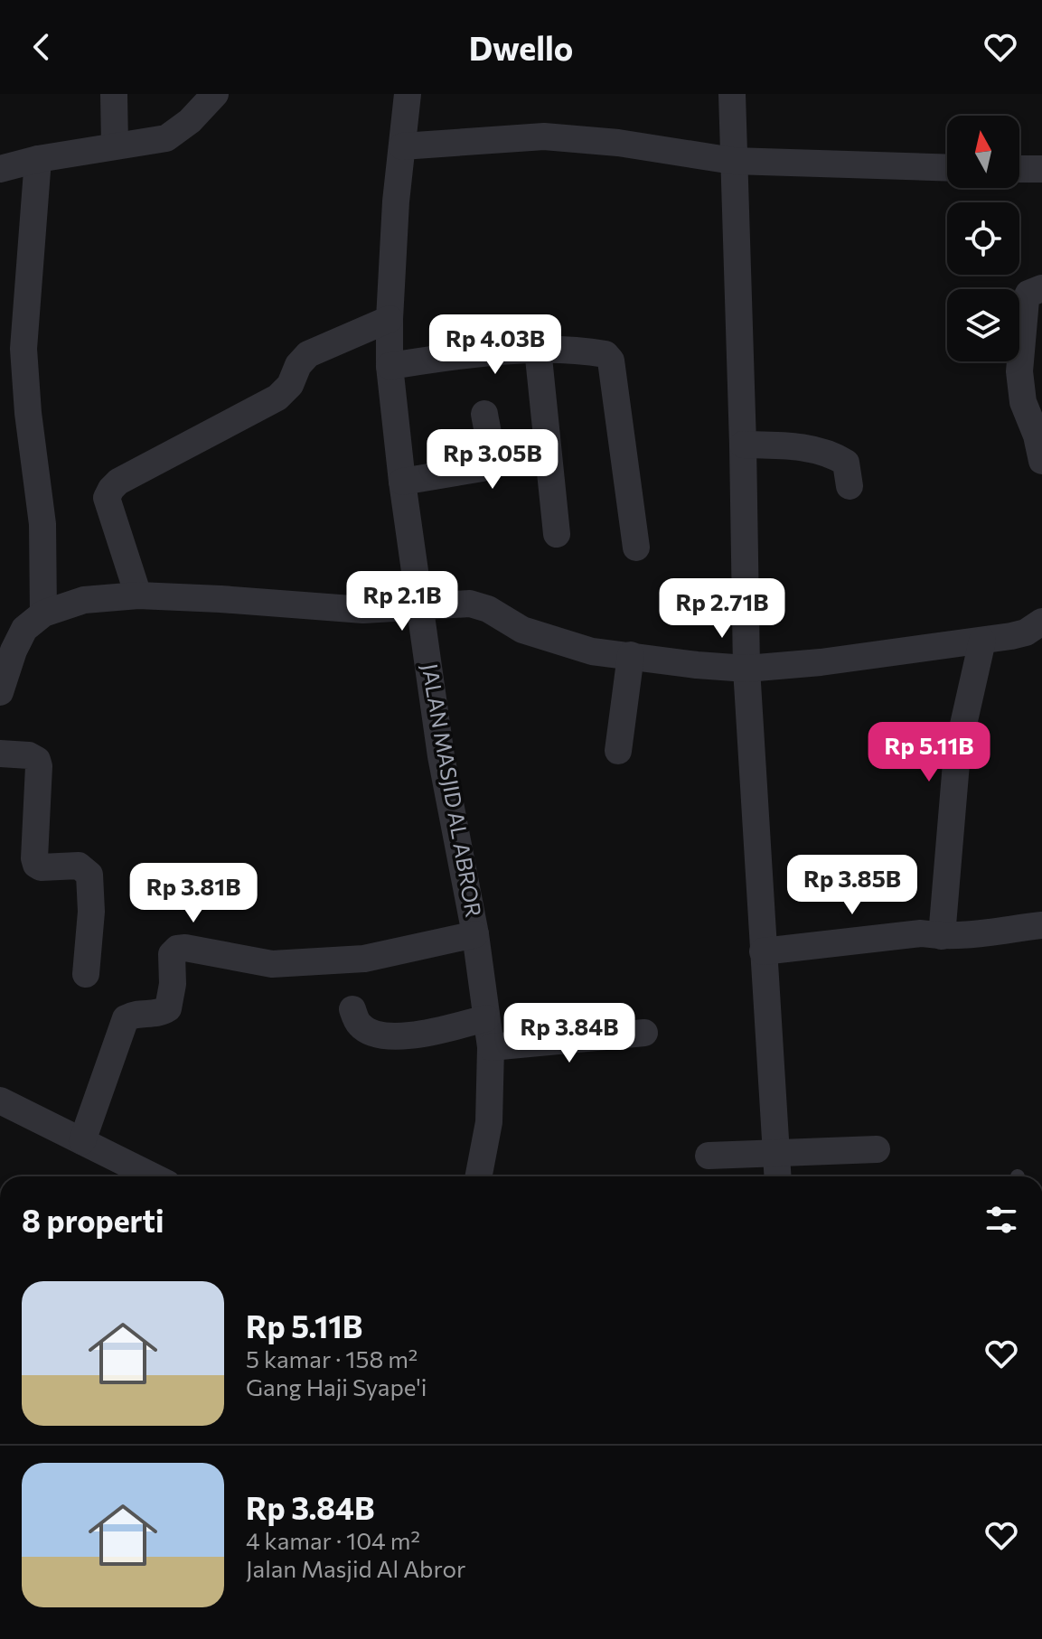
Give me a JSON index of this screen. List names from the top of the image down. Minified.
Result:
{"streets":{"street":["JALAN MASJID AL ABROR"]},"north":"top","page":{"header":"Dwello","price":["Rp 4.03B","Rp 3.05B","Rp 2.1B","Rp 2.71B","Rp 5.11B","Rp 3.85B","Rp 3.81B","Rp 3.84B"],"heading":"8 properti","list":[{"name":"Rp 5.11B","note":"5 kamar · 158 m² · Gang Haji Syape'i"},{"name":"Rp 3.84B","note":"4 kamar · 104 m² · Jalan Masjid Al Abror"}]}}
